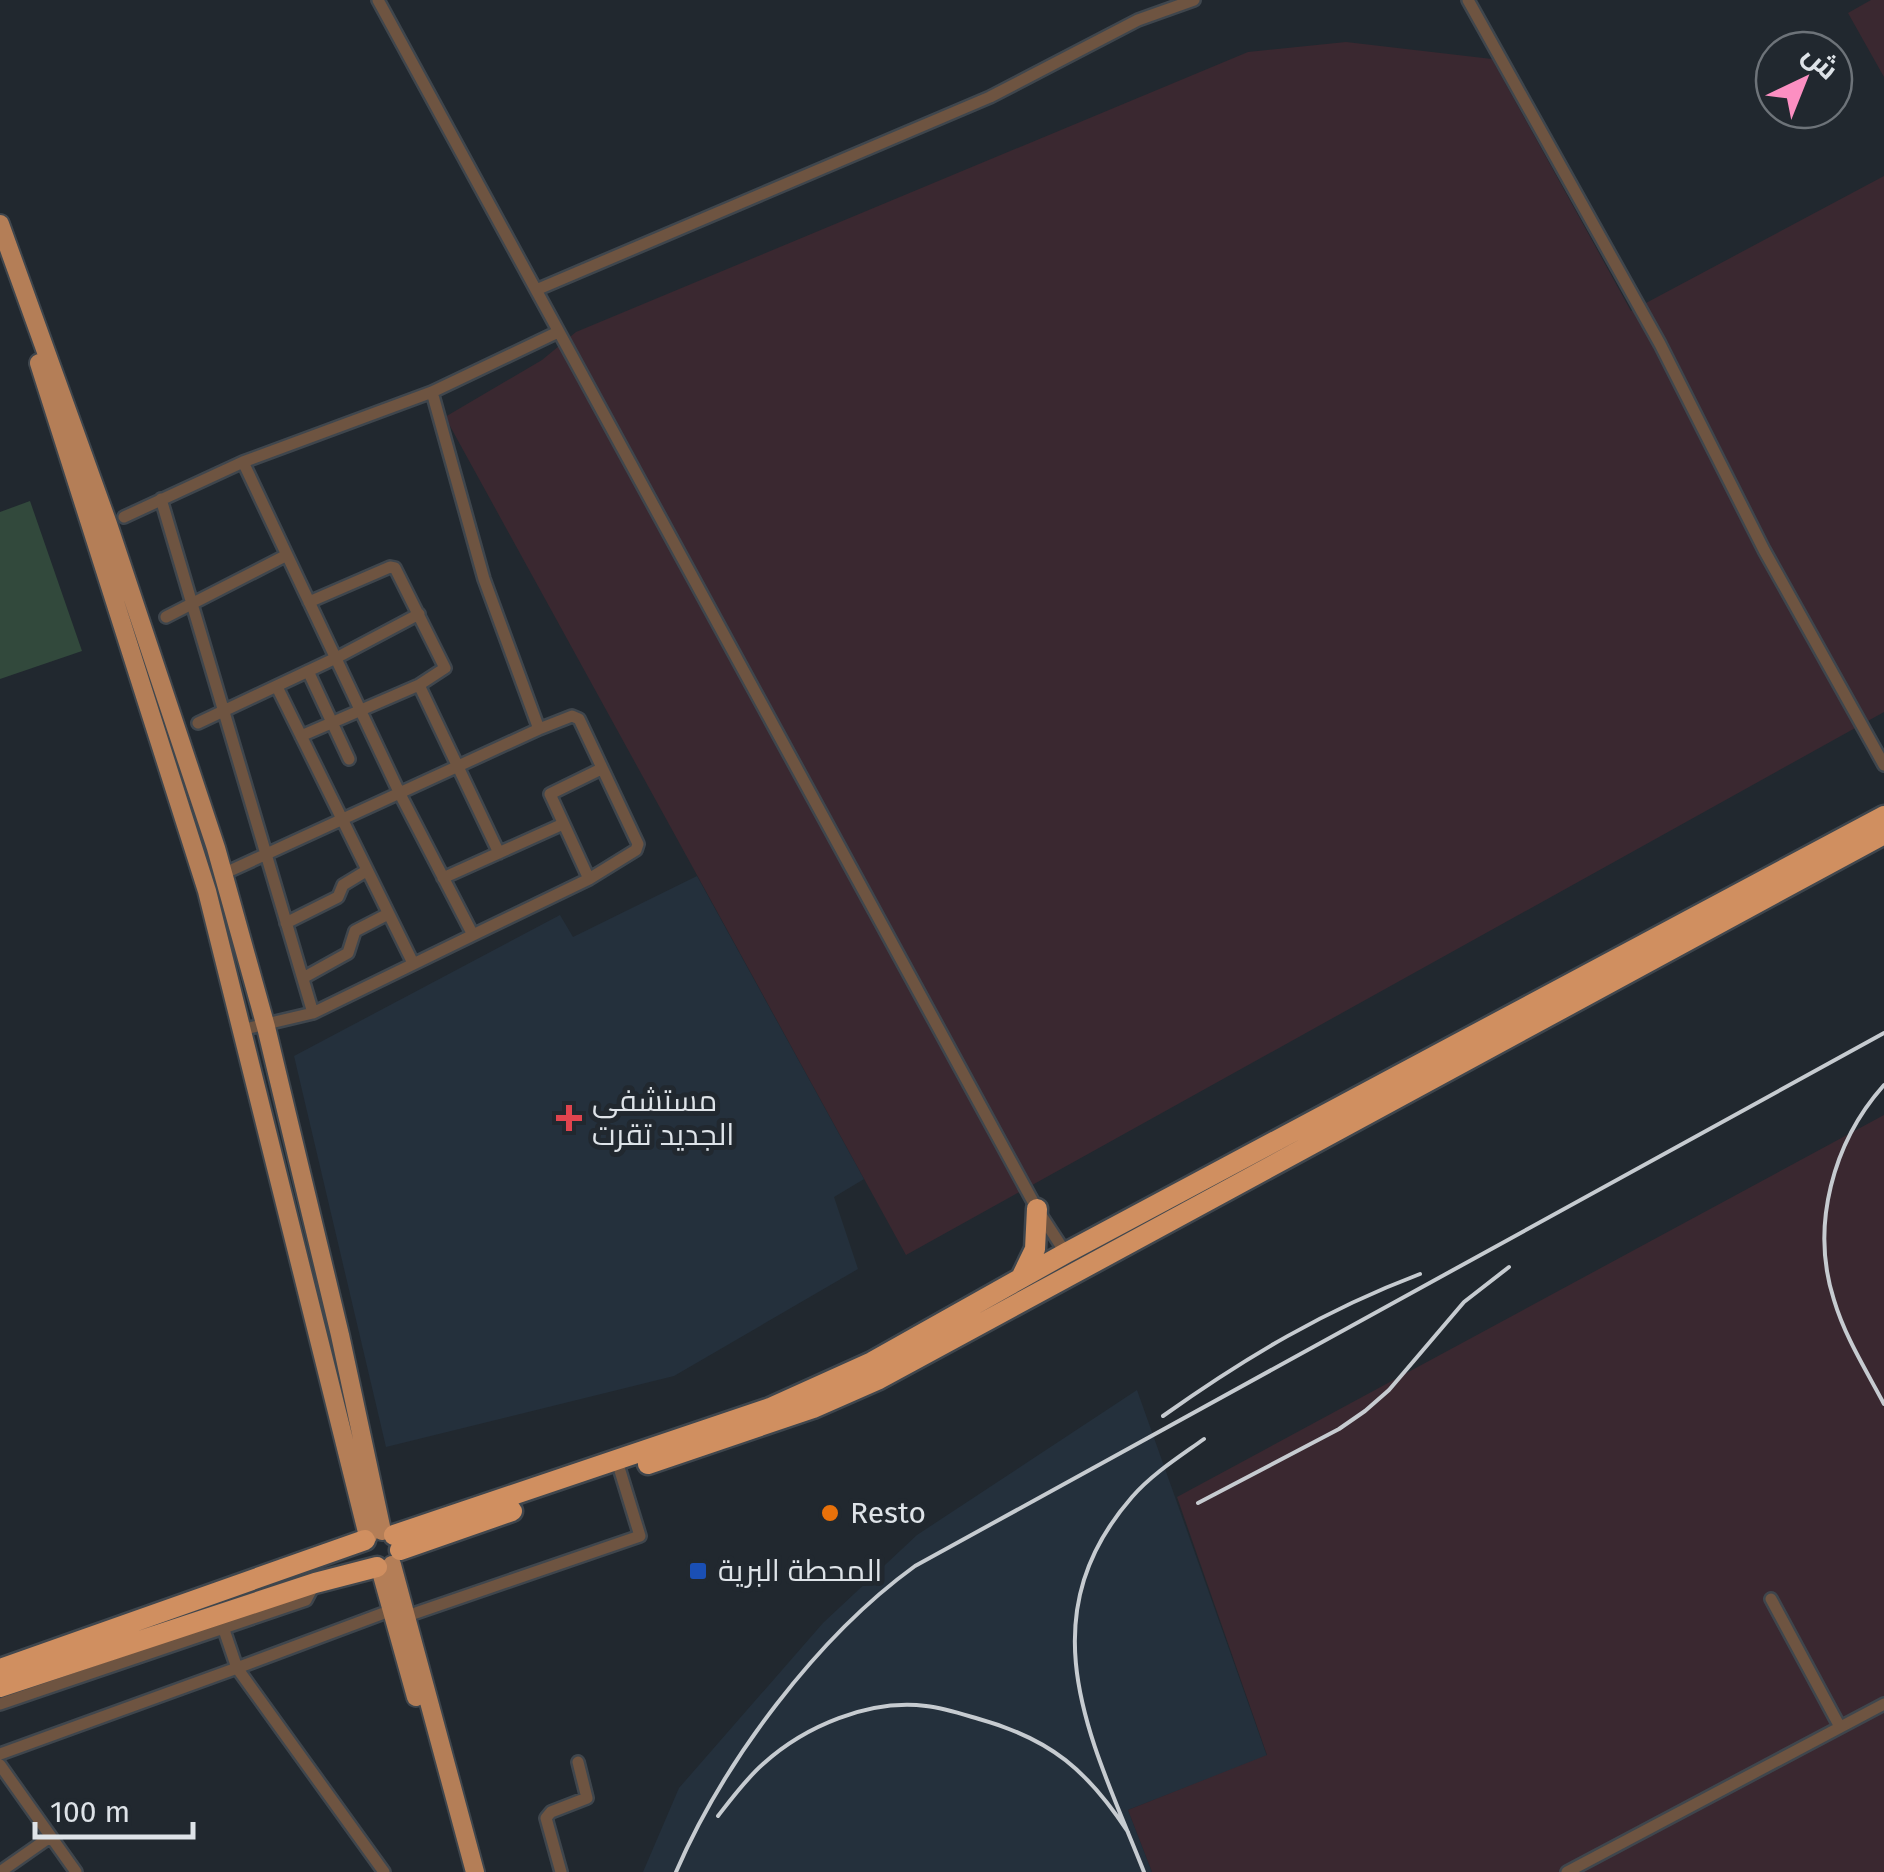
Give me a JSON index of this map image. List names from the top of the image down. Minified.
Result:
{"places":{"health":["مستشفى الجديد تقرت"],"other":["Resto"],"transit":["المحطة البرية"]},"scale_bar":"100 m","north":"top right"}
